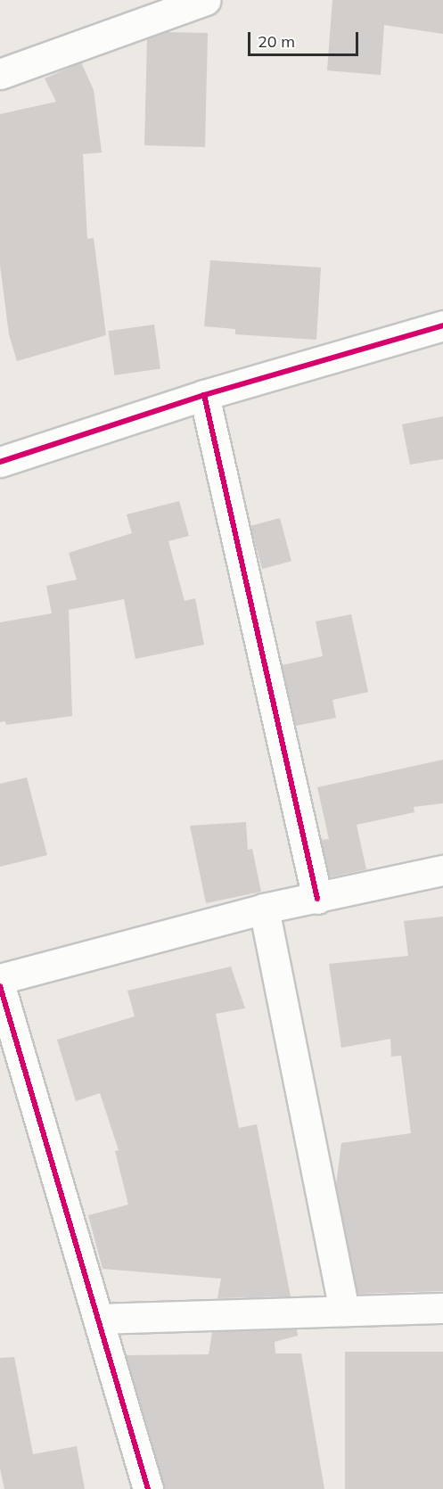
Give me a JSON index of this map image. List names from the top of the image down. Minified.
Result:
{"scale_bar":"20 m"}
